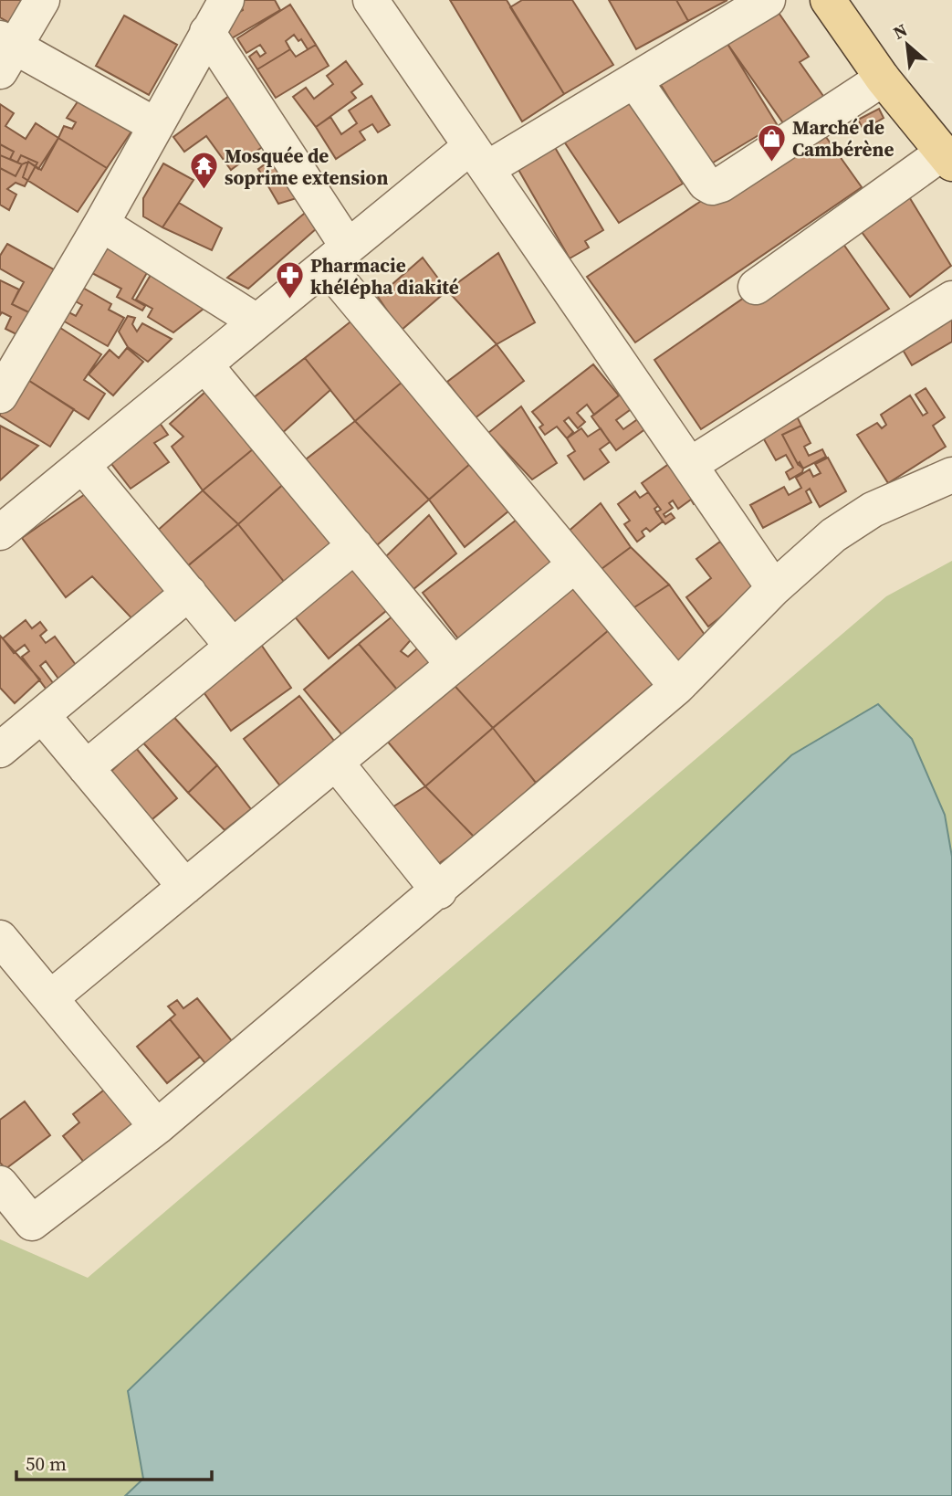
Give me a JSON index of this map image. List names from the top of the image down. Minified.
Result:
{"places":{"shop":["Marché de Cambérène"],"temple":["Mosquée de soprime extension"],"pharmacy":["Pharmacie khélépha diakité"]},"scale_bar":"50 m","north":"top left"}
